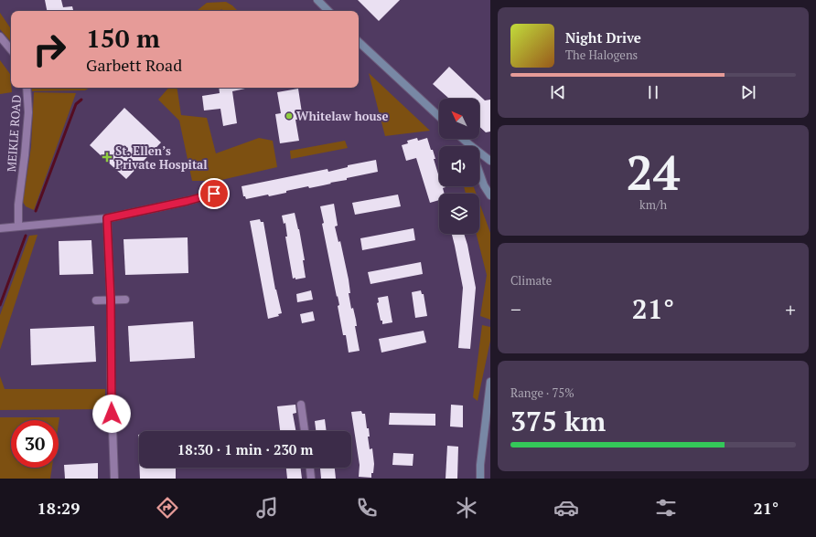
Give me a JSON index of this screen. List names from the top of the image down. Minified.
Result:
{"streets":{"street":["MEIKLE ROAD"]},"places":{"other":["Whitelaw house"],"health":["St. Ellen’s Private Hospital"]},"north":"top left","page":{"turn":["150 m","Garbett Road"],"song":["Night Drive","The Halogens"],"tile":[["24","km/h"],"Climate",["Range · 75%","375 km"]],"heat":["−","21°","+"],"limit":"30","trip":"18:30 · 1 min · 230 m","tabs":["18:29","21°"]}}
